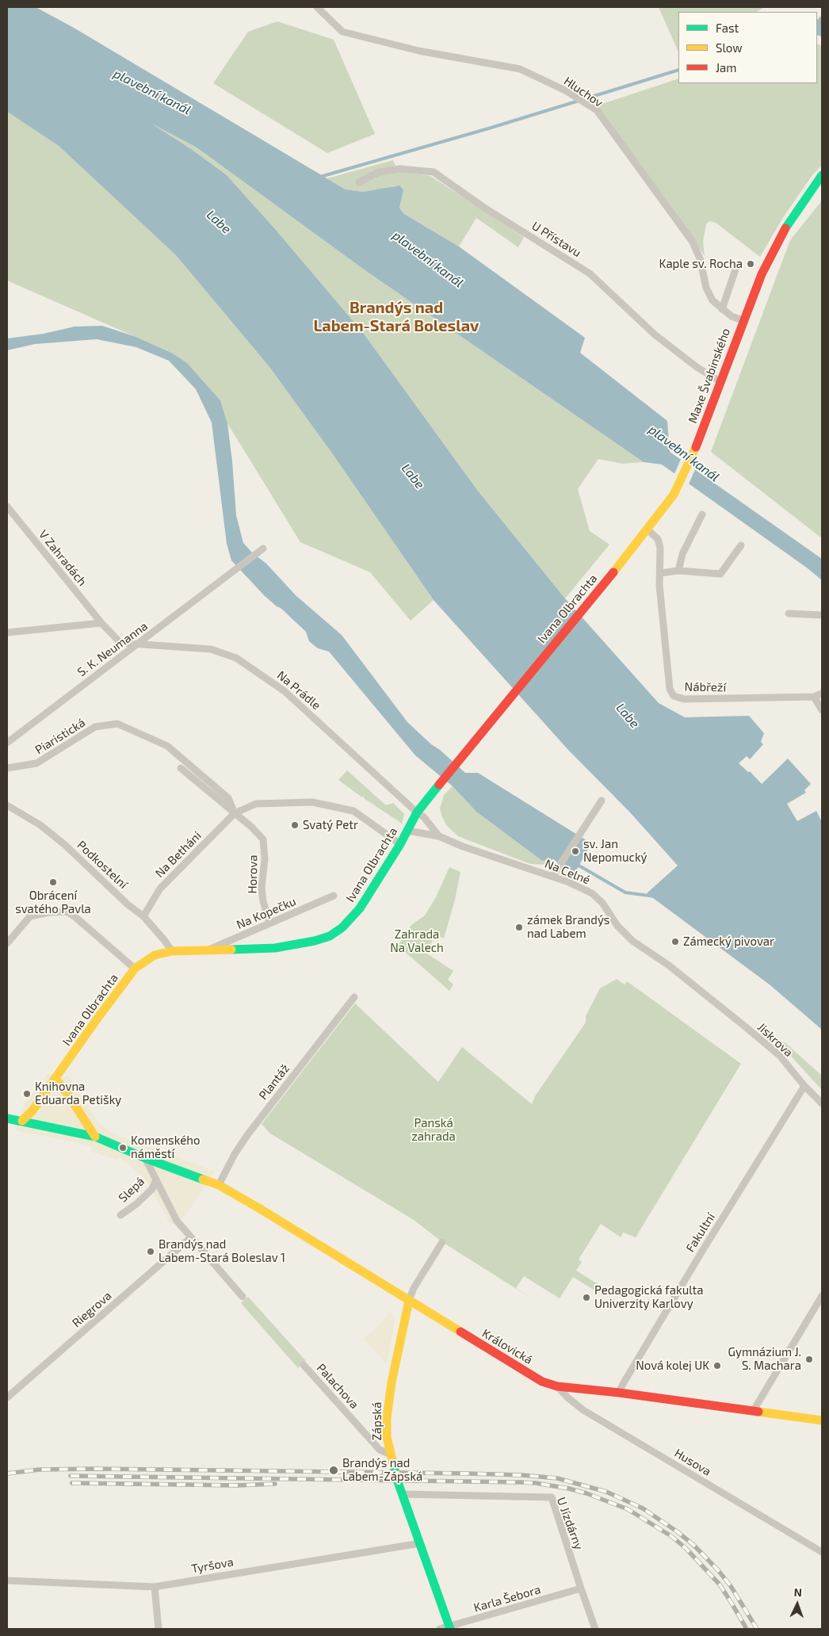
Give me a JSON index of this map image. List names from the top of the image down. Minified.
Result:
{"streets":{"main road":["Maxe Švabinského","Ivana Olbrachta","Královická","Zápská"],"street":["Hluchov","U Přístavu","V Zahradách","S. K. Neumanna","Nábřeží","Na Prádle","Piaristická","Na Betháni","Podkostelní","Na Celné","Horova","Na Kopečku","Jiskrova","Plantáž","Slepá","Fakultní","Riegrova","Palachova","Husova","U Jízdárny","Tyršova","Karla Šebora"]},"crossings":[["Hluchov","Maxe Švabinského"],["U Přístavu","Maxe Švabinského"],["Maxe Švabinského","Ivana Olbrachta"],["Maxe Švabinského","Nábřeží"],["V Zahradách","S. K. Neumanna"],["V Zahradách","Na Prádle"],["Ivana Olbrachta","Na Prádle"],["Ivana Olbrachta","Podkostelní"],["Ivana Olbrachta","Na Celné"],["Ivana Olbrachta","Na Kopečku"],["Ivana Olbrachta","Královická"],["S. K. Neumanna","Na Prádle"],["Na Prádle","Na Celné"],["Piaristická","Na Betháni"],["Piaristická","Horova"],["Na Betháni","Podkostelní"],["Na Betháni","Horova"],["Na Celné","Jiskrova"],["Horova","Na Kopečku"],["Jiskrova","Fakultní"],["Plantáž","Královická"],["Fakultní","Královická"],["Královická","Zápská"],["Královická","Husova"],["Palachova","Zápská"],["Zápská","U Jízdárny"],["Zápská","Tyršova"],["Zápská","Karla Šebora"],["U Jízdárny","Karla Šebora"]],"districts":["Brandýs nad Labem-Stará Boleslav"],"water":["plavební kanál","Labe"],"parks":["Zahrada Na Valech","Panská zahrada"],"places":["Kaple sv. Rocha","Svatý Petr","sv. Jan Nepomucký","Obrácení svatého Pavla","zámek Brandýs nad Labem","Zámecký pivovar","Knihovna Eduarda Petišky","Komenského náměstí","Brandýs nad Labem-Stará Boleslav 1","Pedagogická fakulta Univerzity Karlovy","Gymnázium J. S. Machara","Nová kolej UK","Brandýs nad Labem-Zápská"],"legend":["Fast","Slow","Jam"],"north":"top"}
